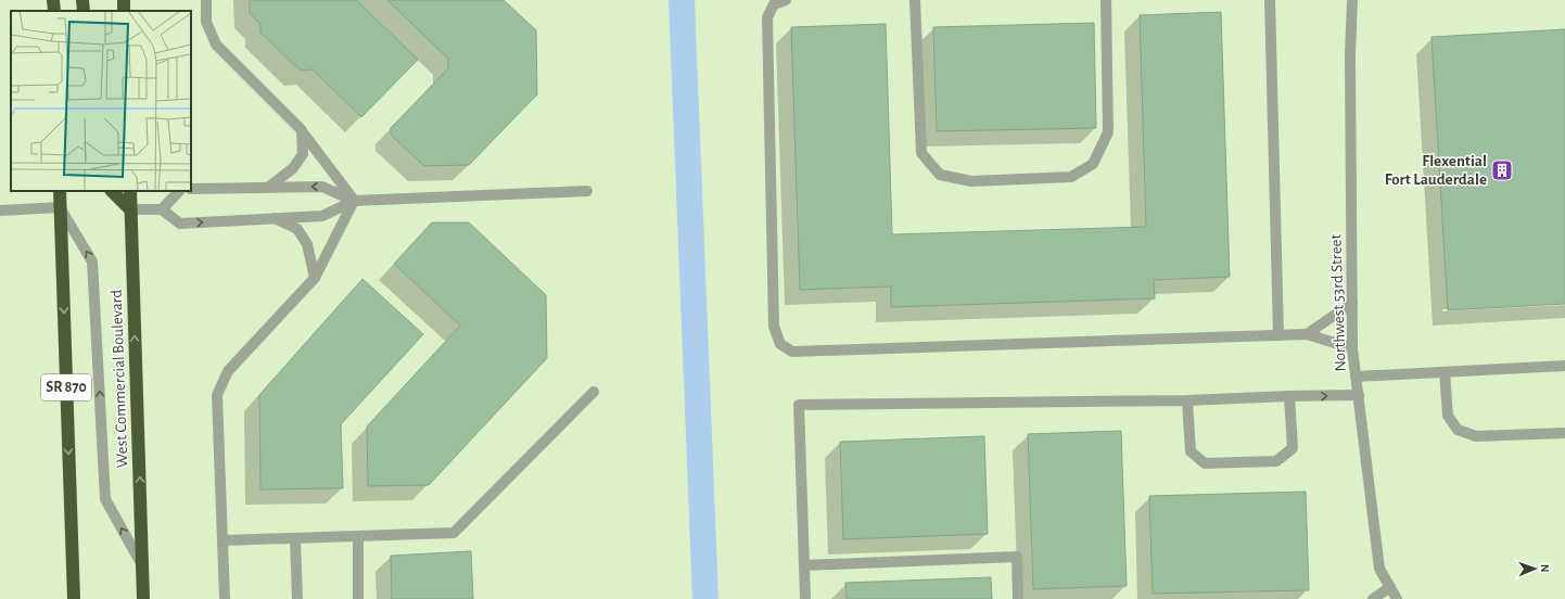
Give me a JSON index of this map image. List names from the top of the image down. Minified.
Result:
{"streets":{"highway":["West Commercial Boulevard","SR 870"],"street":["Northwest 53rd Street"]},"crossings":[["West Commercial Boulevard","SR 870"]],"one_way":["West Commercial Boulevard"],"places":{"building":["Flexential Fort Lauderdale"]},"north":"right"}
